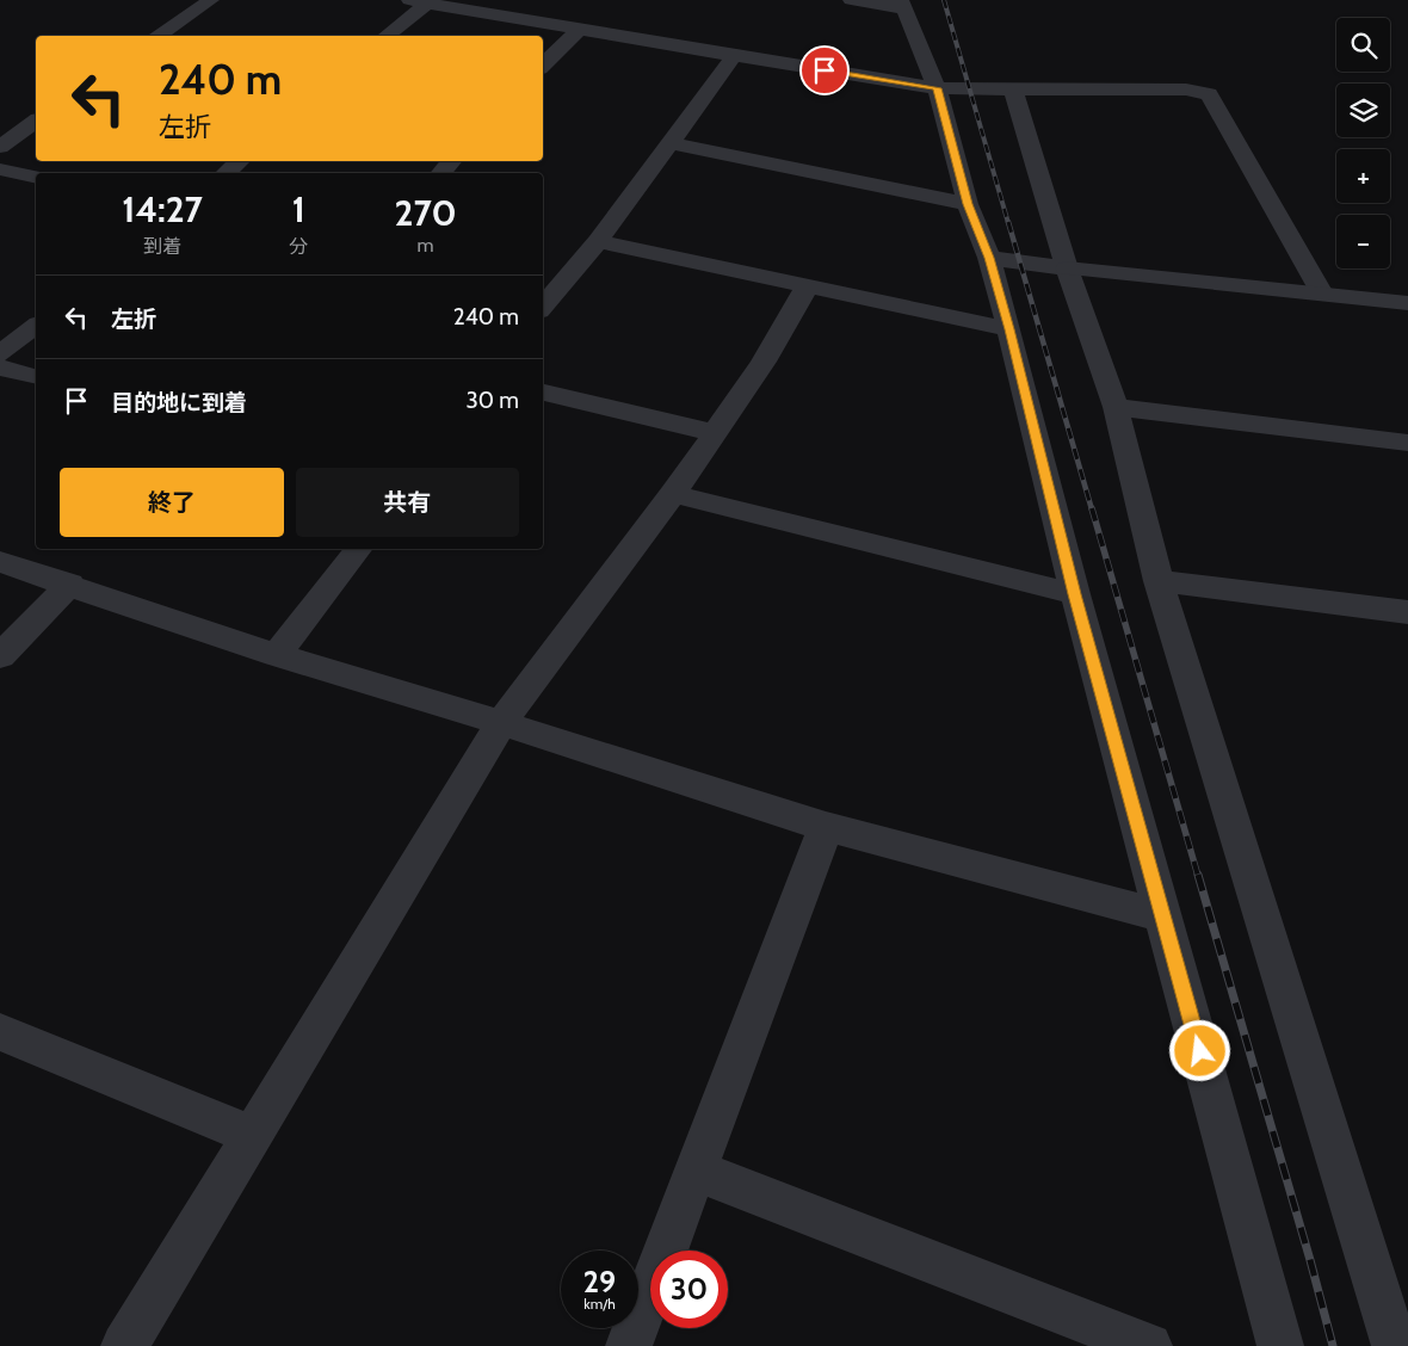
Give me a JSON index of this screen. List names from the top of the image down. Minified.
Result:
{"page":{"map_buttons":["+","−"],"turn":["240 m","左折"],"eta":["14:27","到着","1","分","270","m"],"list":[{"name":"左折","value":"240 m"},{"name":"目的地に到着","value":"30 m"}],"buttons":["終了","共有"],"speed":"29 km/h","limit":"30"}}
